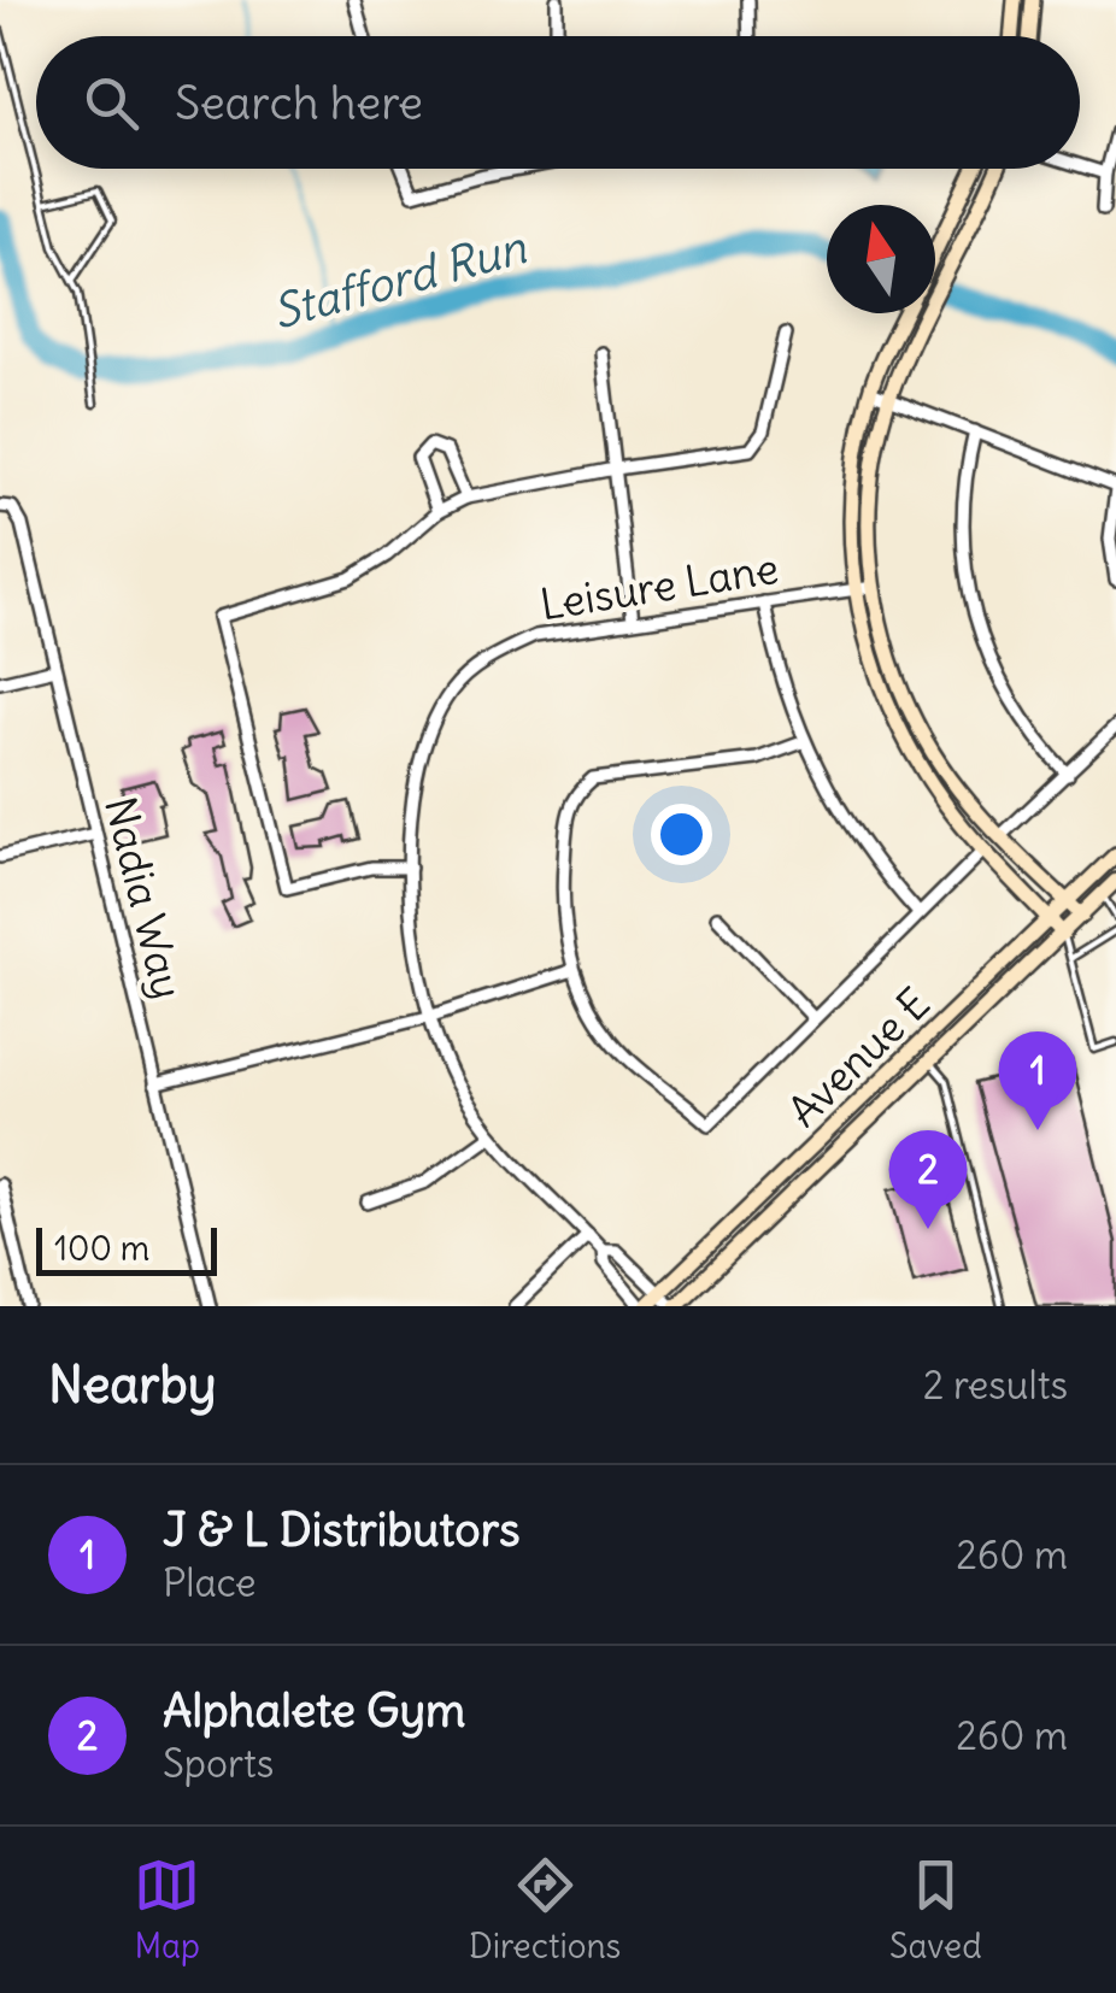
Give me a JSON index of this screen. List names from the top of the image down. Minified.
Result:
{"streets":{"street":["Leisure Lane","Nadia Way","Avenue E"]},"crossings":[["Leisure Lane","Avenue E"]],"water":["Stafford Run"],"scale_bar":"100 m","north":"top","page":{"search":"Search here","pins":["1","2"],"scale":"100 m","heading":["Nearby","2 results"],"list":[{"mark":"1","name":"J & L Distributors","note":"Place","value":"260 m"},{"mark":"2","name":"Alphalete Gym","note":"Sports","value":"260 m"}],"nav":["Map","Directions","Saved"]}}
